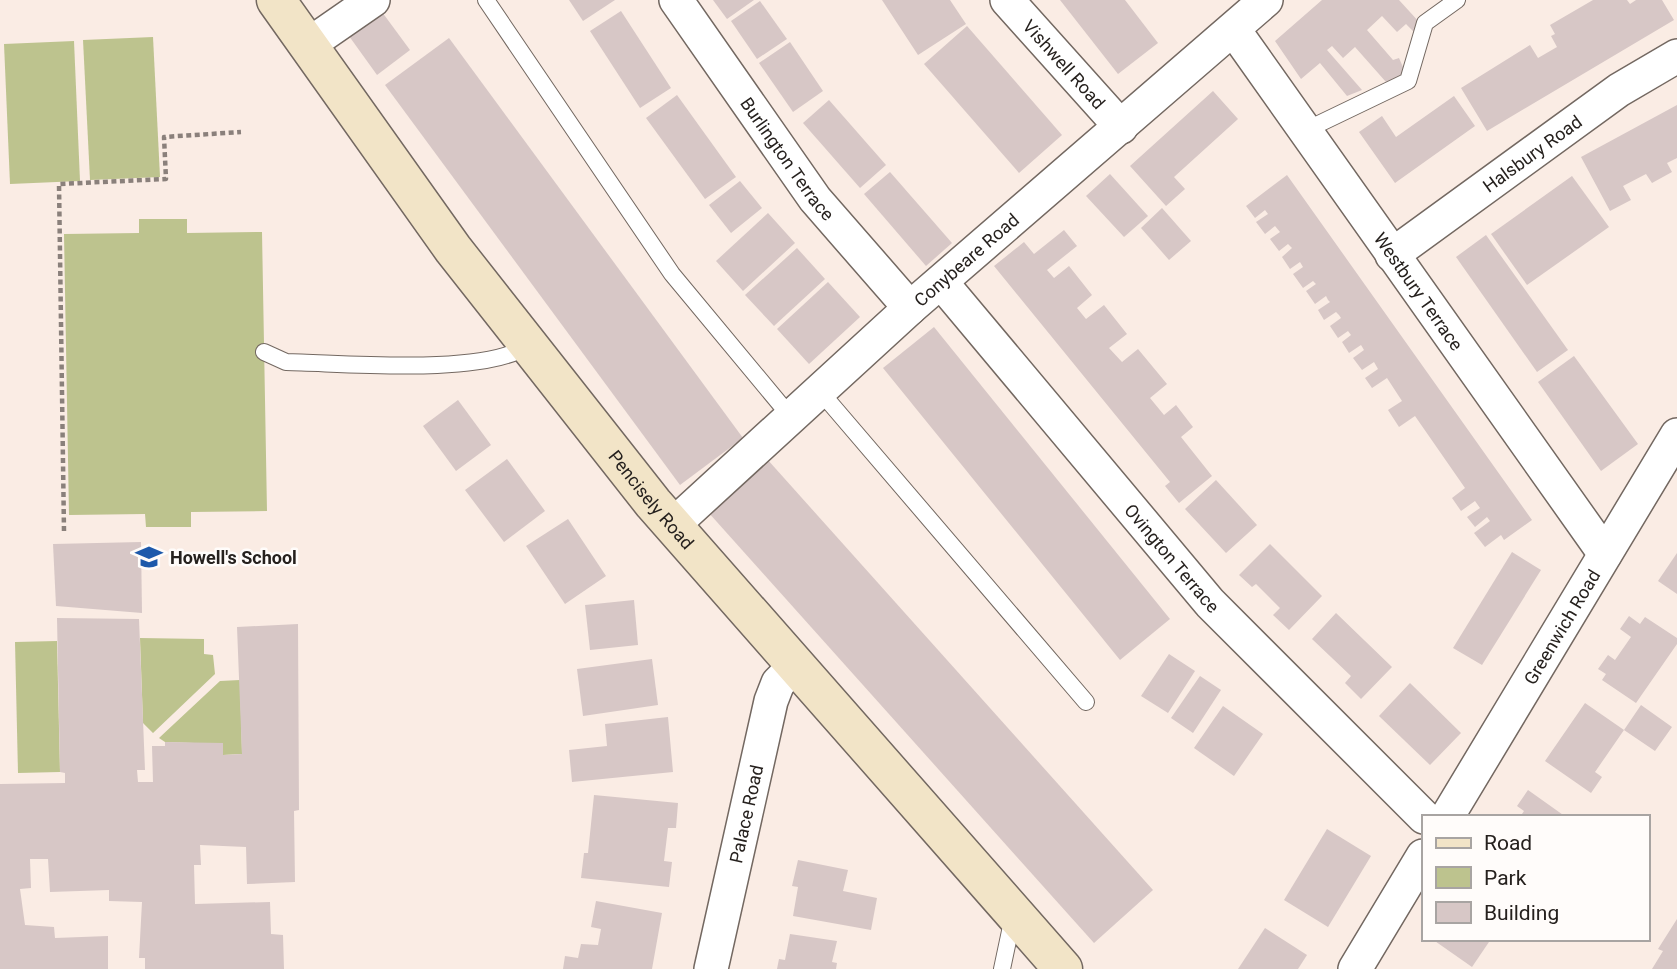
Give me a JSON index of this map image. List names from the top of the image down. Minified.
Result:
{"streets":{"main road":["Pencisely Road"],"street":["Vishwell Road","Halsbury Road","Burlington Terrace","Conybeare Road","Westbury Terrace","Ovington Terrace","Greenwich Road","Palace Road"]},"crossings":[["Vishwell Road","Conybeare Road"],["Halsbury Road","Westbury Terrace"],["Burlington Terrace","Conybeare Road"],["Conybeare Road","Westbury Terrace"],["Conybeare Road","Pencisely Road"],["Conybeare Road","Ovington Terrace"],["Westbury Terrace","Greenwich Road"],["Pencisely Road","Palace Road"]],"places":{"school or university":["Howell's School"]},"legend":["Road","Park","Building"]}
